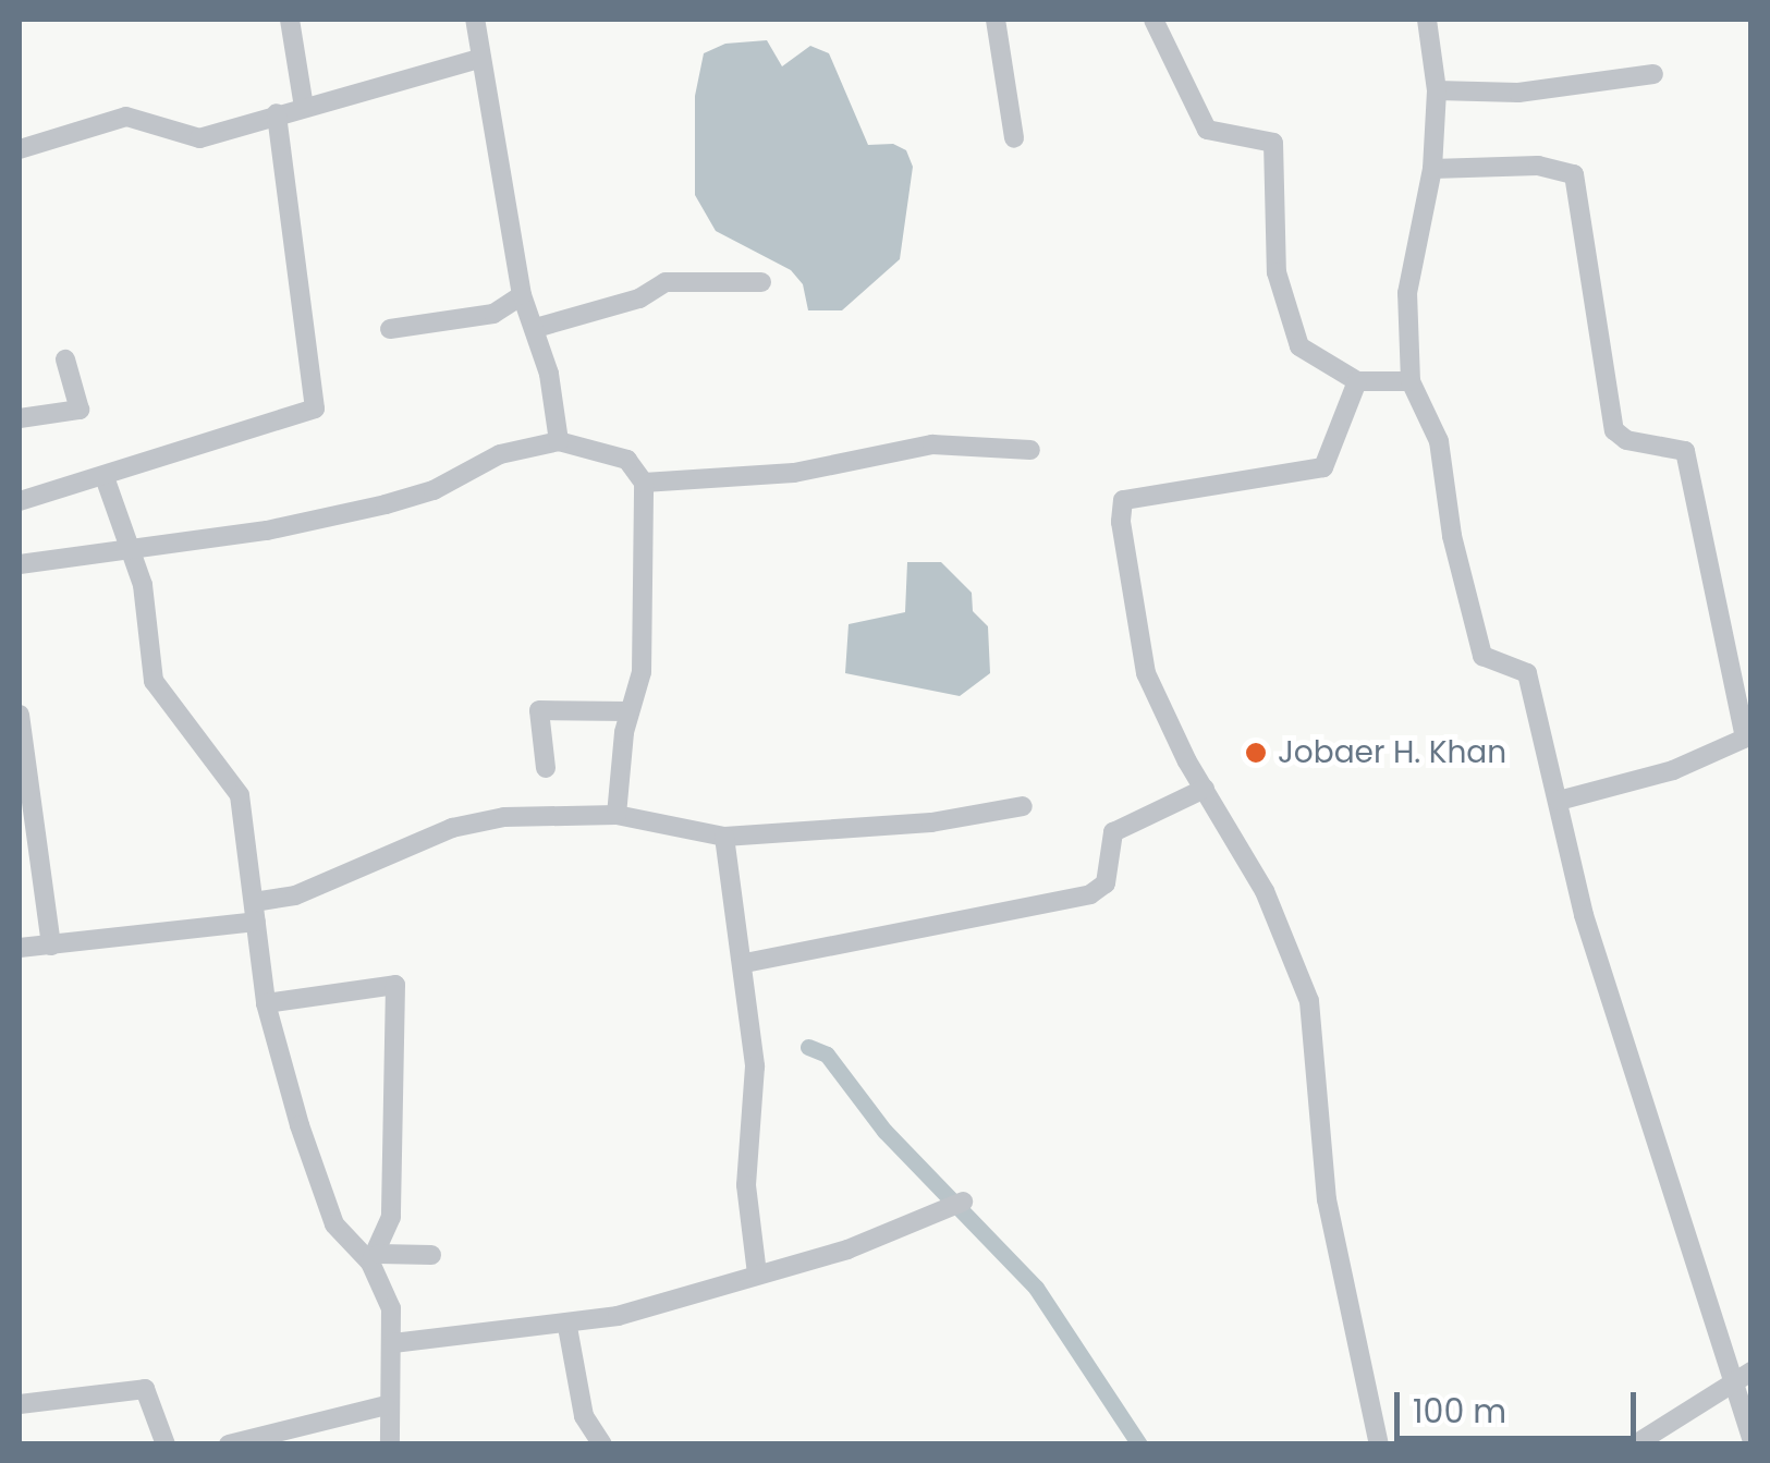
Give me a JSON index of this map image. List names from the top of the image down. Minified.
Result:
{"places":["Jobaer H. Khan"],"scale_bar":"100 m"}
